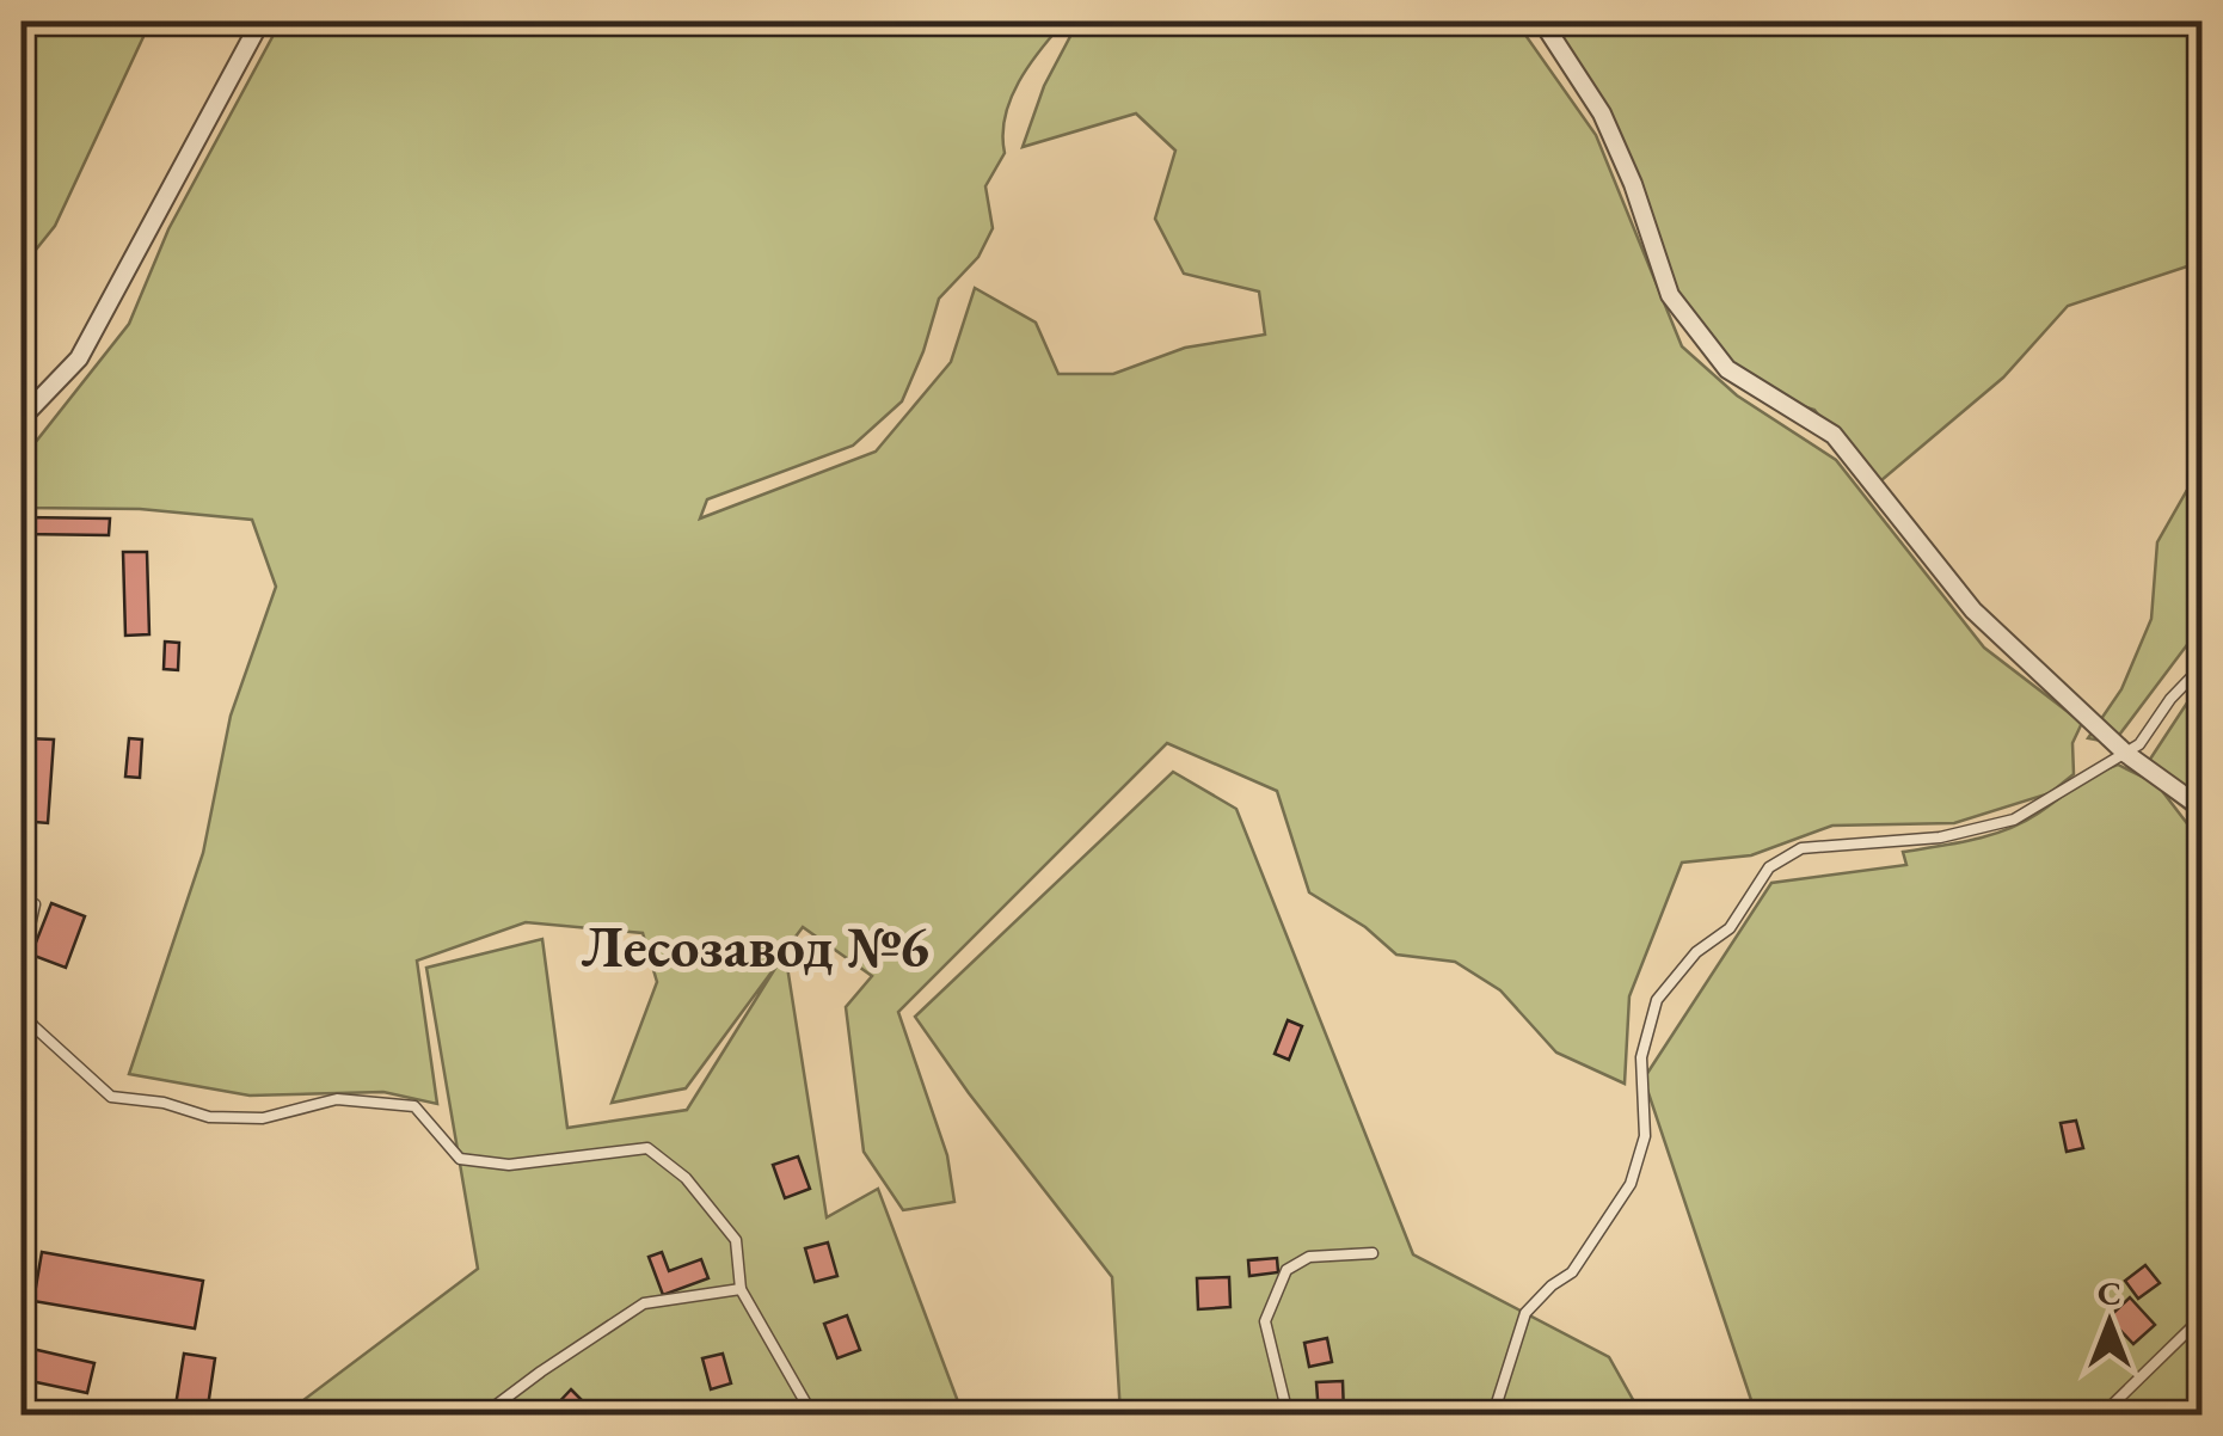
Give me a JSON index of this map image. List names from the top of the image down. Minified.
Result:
{"districts":["Лесозавод №6"],"north":"top"}
